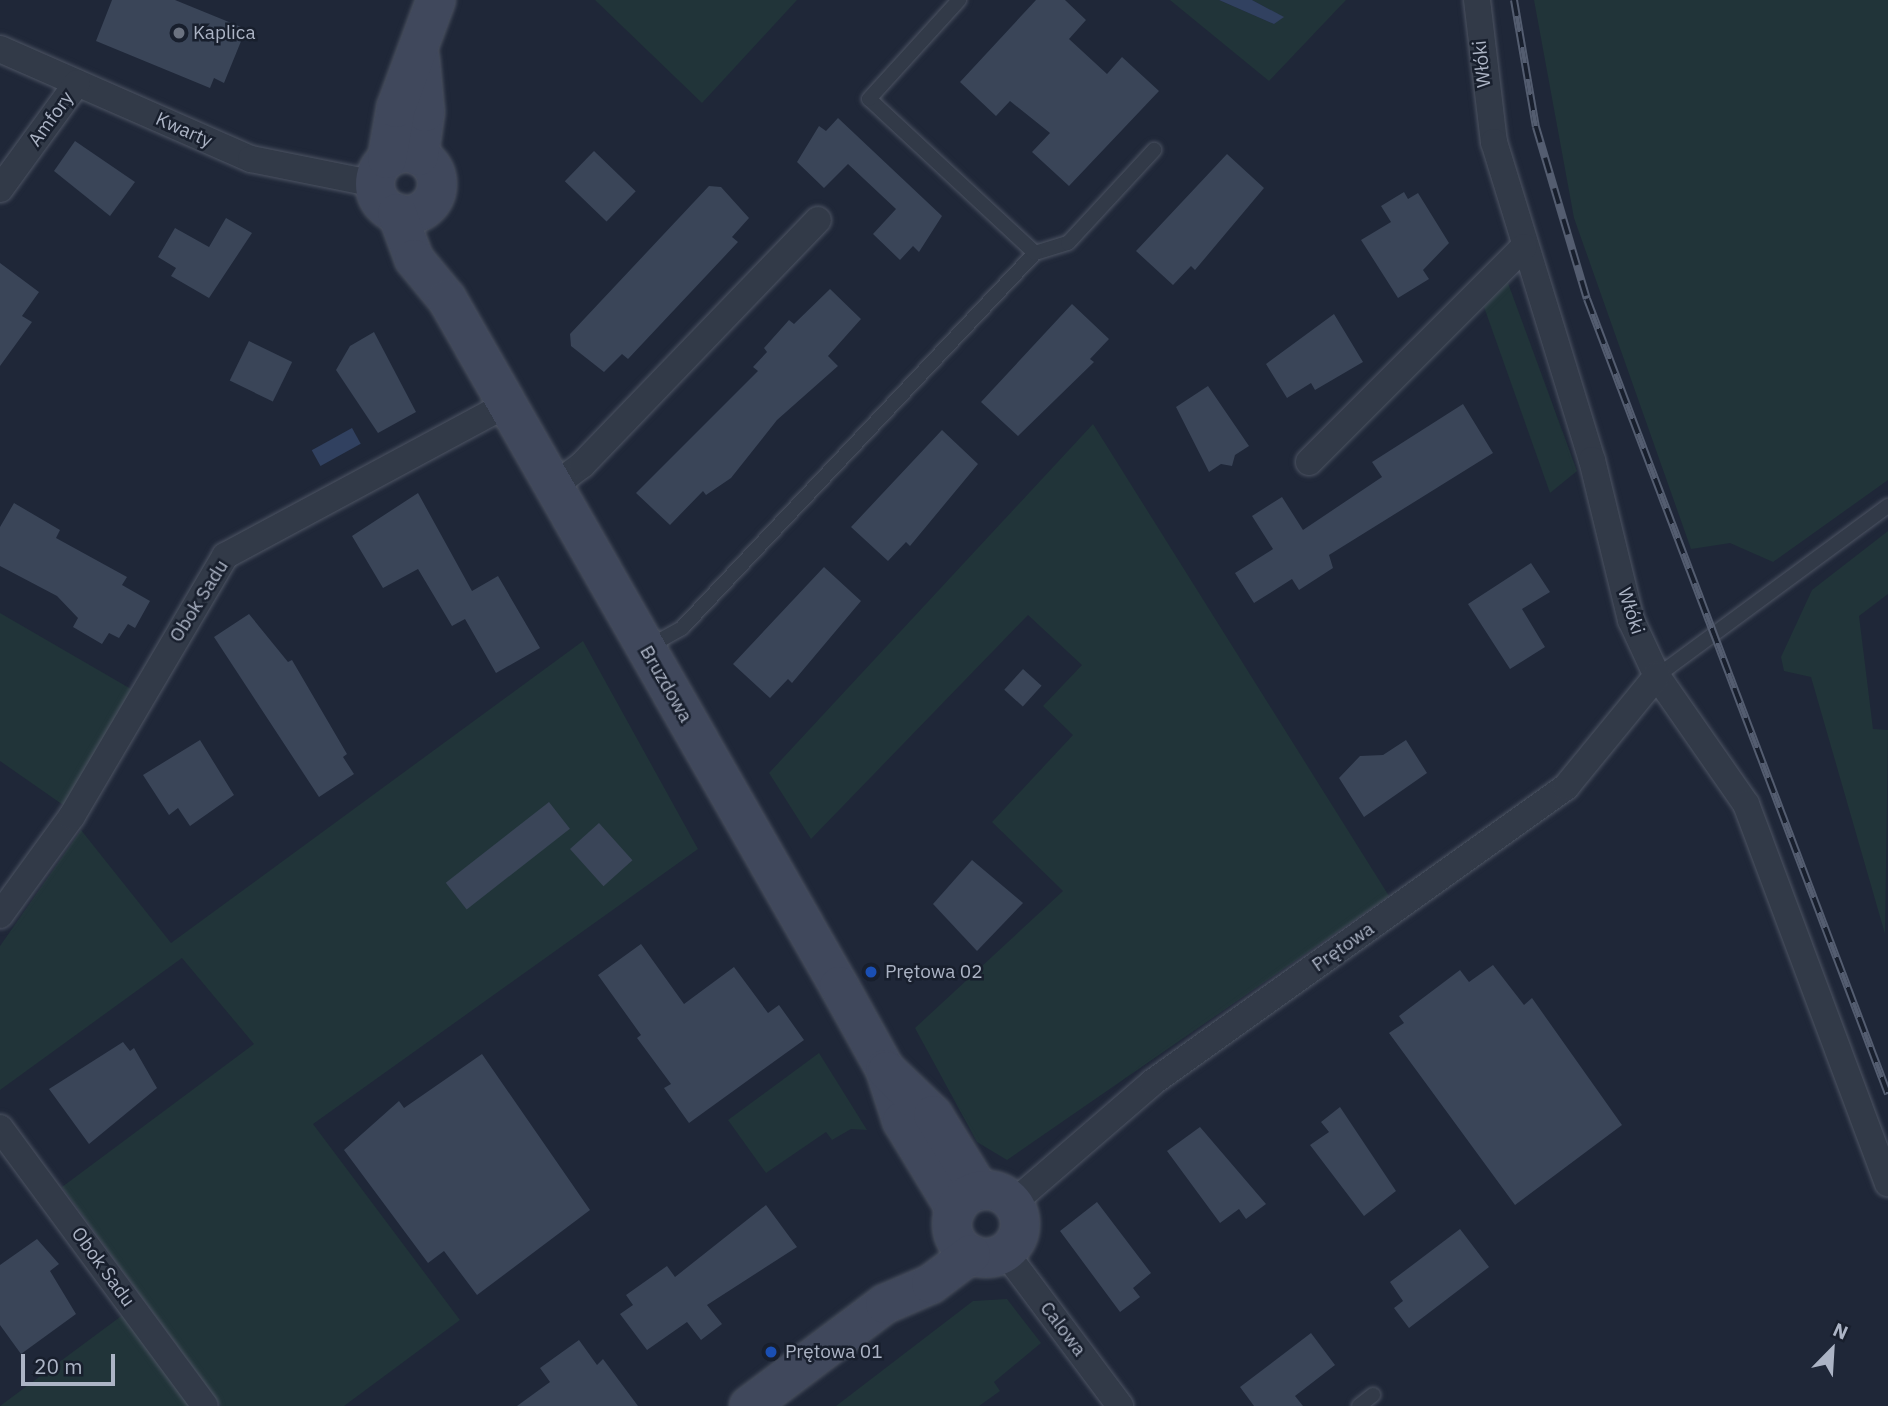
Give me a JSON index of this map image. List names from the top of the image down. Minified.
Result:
{"streets":{"street":["Włóki","Amfory","Kwarty","Obok Sadu","Bruzdowa","Prętowa","Calowa"]},"crossings":[["Włóki","Prętowa"],["Amfory","Kwarty"],["Kwarty","Bruzdowa"],["Obok Sadu","Bruzdowa"],["Bruzdowa","Prętowa"],["Bruzdowa","Calowa"],["Prętowa","Calowa"]],"places":["Kaplica","Prętowa 02","Prętowa 01"],"scale_bar":"20 m","north":"top right"}
